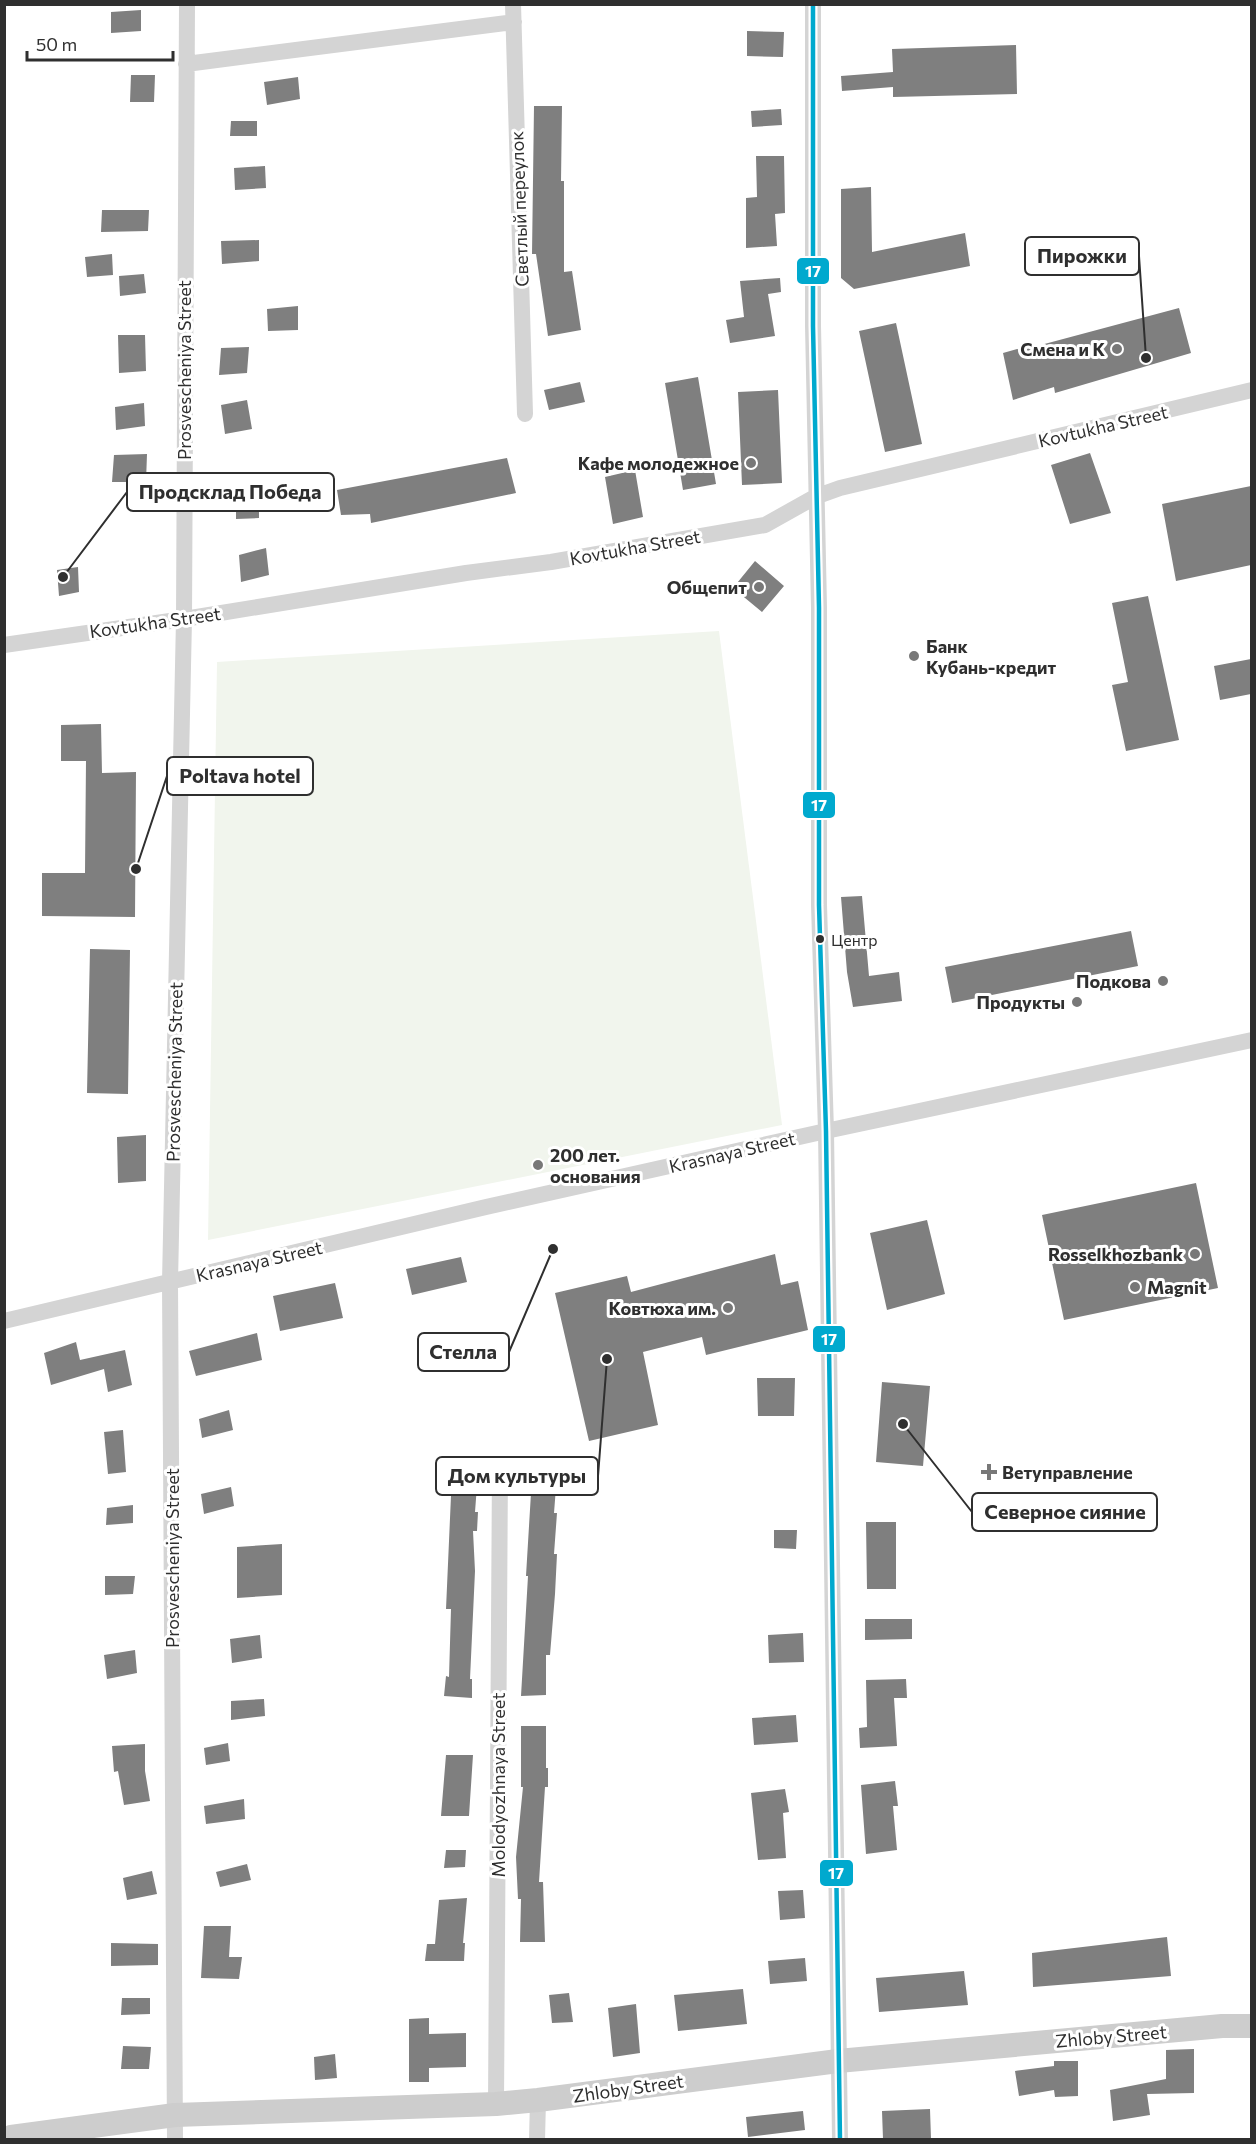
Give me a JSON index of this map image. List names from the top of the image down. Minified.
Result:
{"streets":{"street":["Светлый переулок","Prosvescheniya Street","Kovtukha Street","Krasnaya Street","Molodyozhnaya Street","Zhloby Street"]},"crossings":[["Prosvescheniya Street","Kovtukha Street"],["Prosvescheniya Street","Krasnaya Street"],["Prosvescheniya Street","Zhloby Street"],["Molodyozhnaya Street","Zhloby Street"]],"places":{"other":["Смена и К","Пирожки","Кафе молодежное","Продсклад Победа","Общепит","Банк Кубань-кредит","Poltava hotel","Центр","Подкова","Продукты","200 лет. основания","Стелла","Rosselkhozbank","Magnit","Ковтюха им.","Дом культуры","Северное сияние"],"health":["Ветуправление"]},"lines":["transit line 17"],"scale_bar":"50 m"}
